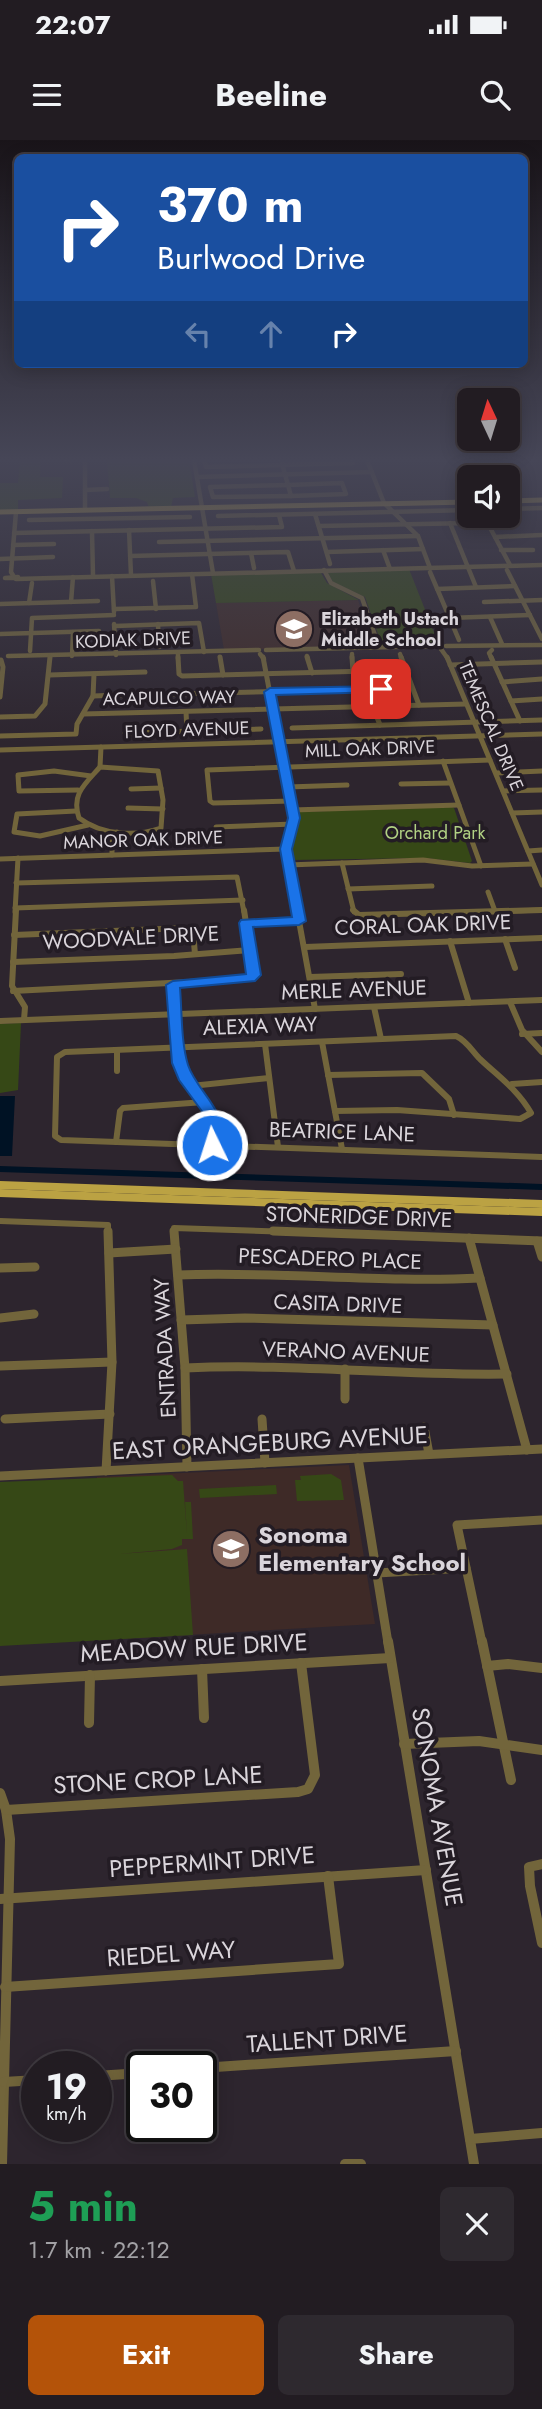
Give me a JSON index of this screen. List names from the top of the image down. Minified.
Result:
{"streets":{"street":["KODIAK DRIVE","ACAPULCO WAY","TEMESCAL DRIVE","FLOYD AVENUE","MILL OAK DRIVE","MANOR OAK DRIVE","CORAL OAK DRIVE","WOODVALE DRIVE","MERLE AVENUE","ALEXIA WAY","BEATRICE LANE","STONERIDGE DRIVE","PESCADERO PLACE","CASITA DRIVE","ENTRADA WAY","VERANO AVENUE","EAST ORANGEBURG AVENUE","MEADOW RUE DRIVE","STONE CROP LANE","SONOMA AVENUE","PEPPERMINT DRIVE","RIEDEL WAY","TALLENT DRIVE"]},"crossings":[["KODIAK DRIVE","TEMESCAL DRIVE"],["ACAPULCO WAY","TEMESCAL DRIVE"],["TEMESCAL DRIVE","FLOYD AVENUE"],["TEMESCAL DRIVE","MILL OAK DRIVE"],["ALEXIA WAY","BEATRICE LANE"],["STONERIDGE DRIVE","ENTRADA WAY"],["PESCADERO PLACE","ENTRADA WAY"],["CASITA DRIVE","ENTRADA WAY"],["ENTRADA WAY","VERANO AVENUE"],["ENTRADA WAY","EAST ORANGEBURG AVENUE"],["EAST ORANGEBURG AVENUE","SONOMA AVENUE"],["MEADOW RUE DRIVE","STONE CROP LANE"],["MEADOW RUE DRIVE","SONOMA AVENUE"],["SONOMA AVENUE","PEPPERMINT DRIVE"],["SONOMA AVENUE","TALLENT DRIVE"],["PEPPERMINT DRIVE","RIEDEL WAY"]],"parks":["Orchard Park"],"places":{"school or university":["Elizabeth Ustach Middle School","Sonoma Elementary School"]},"north":"top","page":{"status":"22:07","header":"Beeline","turn":["370 m","Burlwood Drive"],"speed":"19 km/h","limit":"30","heading":["5 min","1.7 km · 22:12"],"buttons":["Exit","Share"]}}
